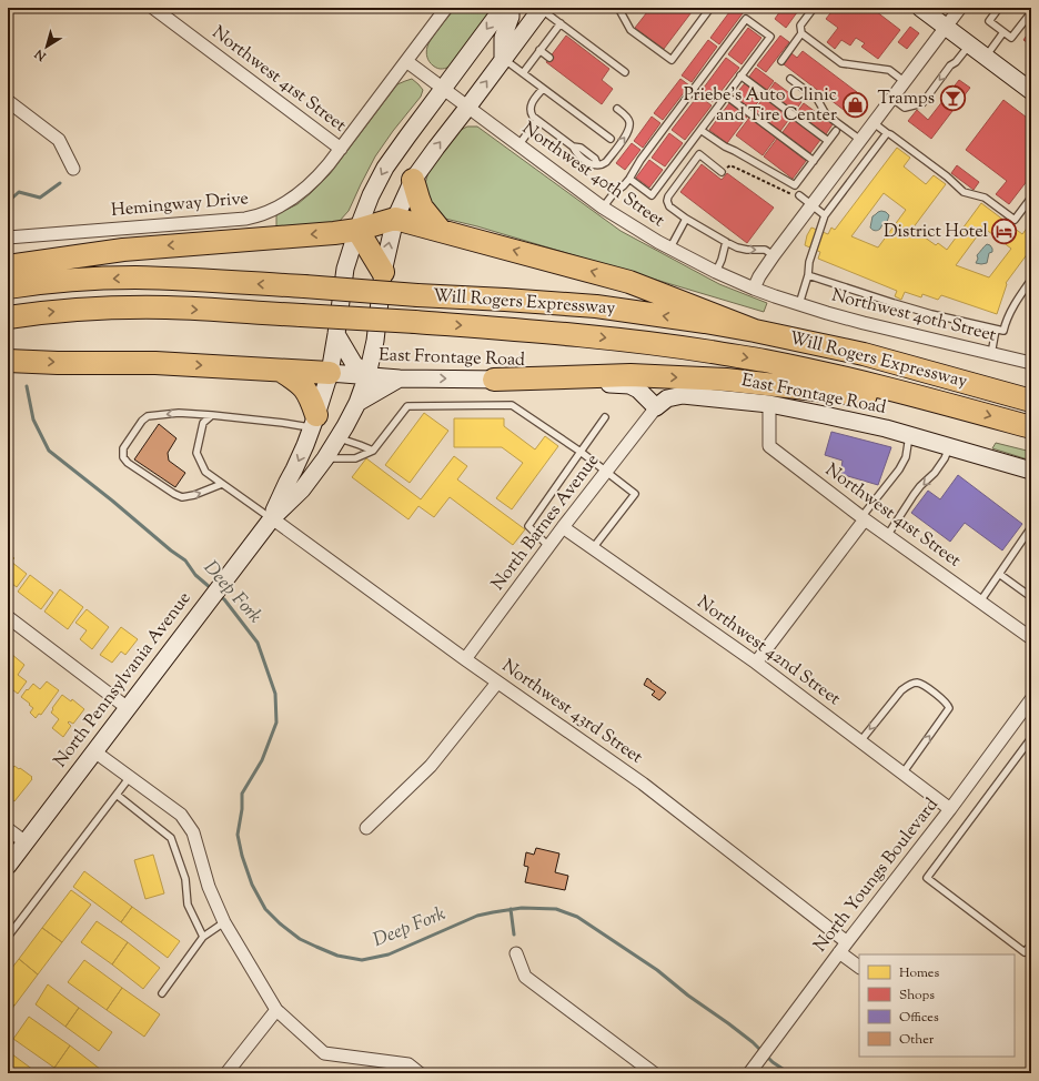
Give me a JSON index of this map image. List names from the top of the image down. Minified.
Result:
{"streets":{"highway":["Will Rogers Expressway"],"main road":["East Frontage Road","North Pennsylvania Avenue"],"street":["Northwest 41st Street","Northwest 40th Street","Hemingway Drive","North Barnes Avenue","Northwest 42nd Street","Northwest 43rd Street","North Youngs Boulevard"]},"crossings":[["Northwest 41st Street","Hemingway Drive"],["Northwest 41st Street","East Frontage Road"],["Northwest 40th Street","Hemingway Drive"],["Northwest 40th Street","North Pennsylvania Avenue"],["East Frontage Road","North Barnes Avenue"],["East Frontage Road","North Pennsylvania Avenue"],["North Barnes Avenue","Northwest 42nd Street"],["North Barnes Avenue","Northwest 43rd Street"],["Northwest 42nd Street","North Youngs Boulevard"],["North Pennsylvania Avenue","Northwest 43rd Street"],["Northwest 43rd Street","North Youngs Boulevard"]],"water":["Deep Fork"],"places":{"bar":["Tramps"],"shop":["Priebe's Auto Clinic and Tire Center"],"hotel":["District Hotel"]},"legend":["Homes","Shops","Offices","Other"],"north":"bottom left"}
